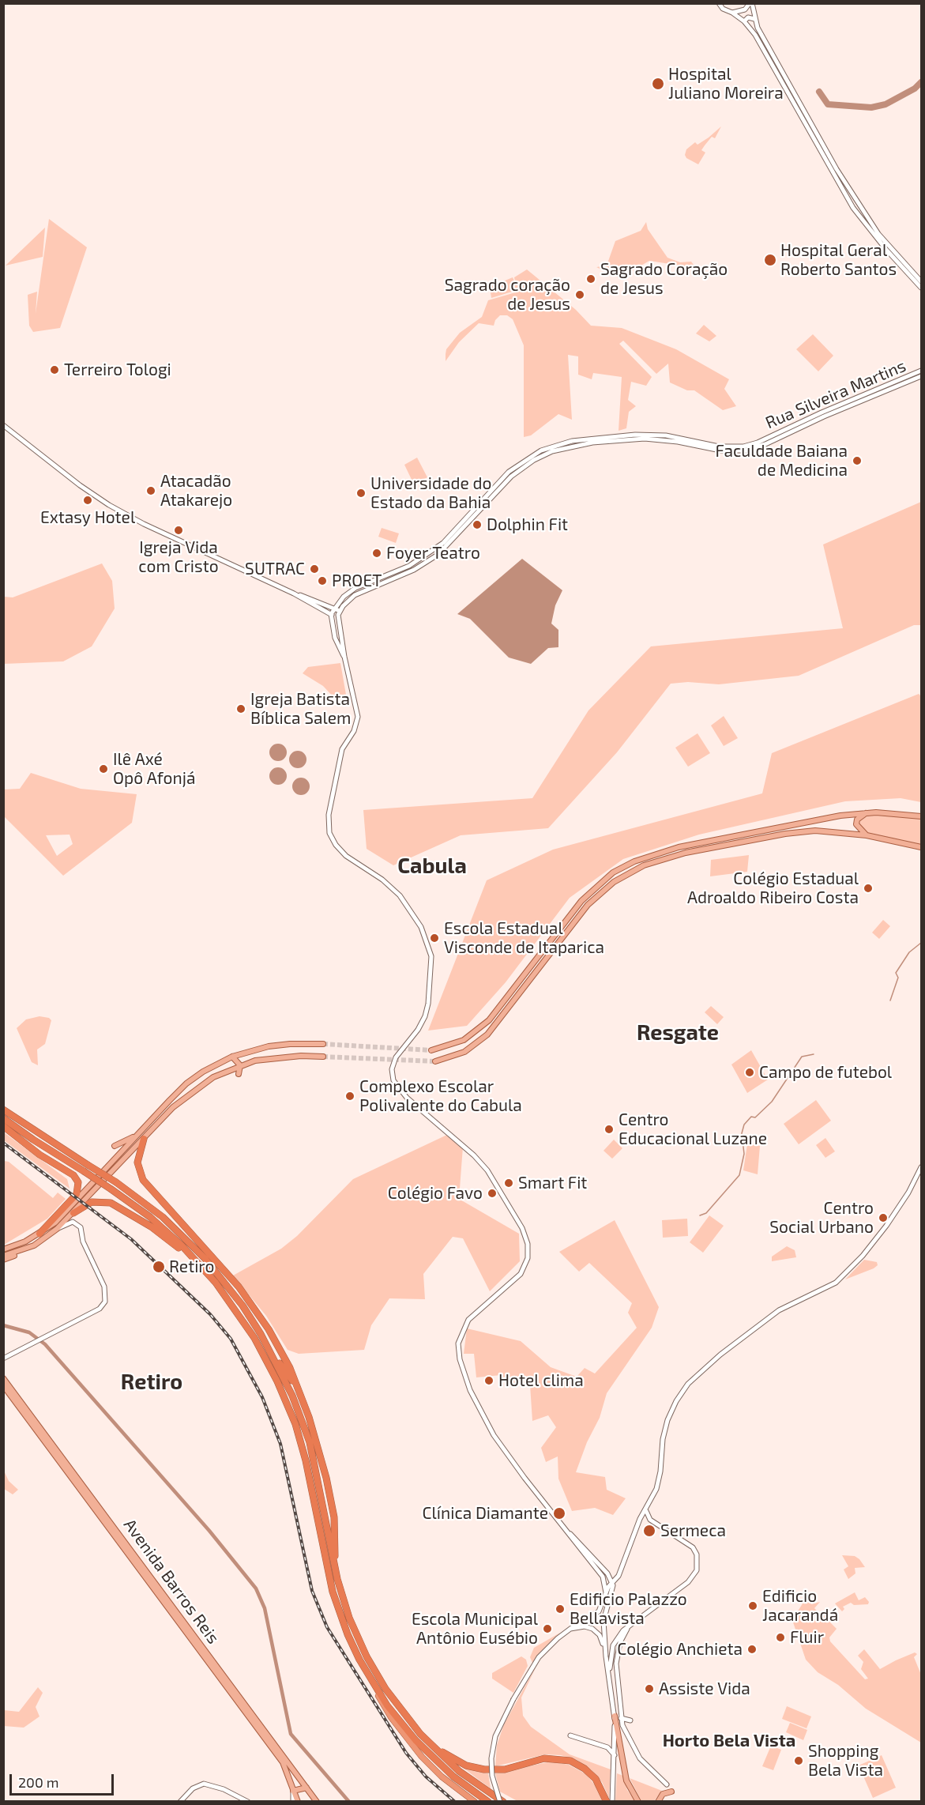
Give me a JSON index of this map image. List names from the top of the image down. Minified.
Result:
{"streets":{"main road":["Rua Silveira Martins","Avenida Barros Reis"]},"districts":["Cabula","Resgate","Retiro","Horto Bela Vista"],"places":["Hospital Juliano Moreira","Hospital Geral Roberto Santos","Sagrado Coração de Jesus","Sagrado coração de Jesus","Terreiro Tologi","Faculdade Baiana de Medicina","Atacadão Atakarejo","Universidade do Estado da Bahia","Extasy Hotel","Dolphin Fit","Igreja Vida com Cristo","Foyer Teatro","SUTRAC","PROET","Igreja Batista Bíblica Salem","Ilê Axé Opô Afonjá","Colégio Estadual Adroaldo Ribeiro Costa","Escola Estadual Visconde de Itaparica","Campo de futebol","Complexo Escolar Polivalente do Cabula","Centro Educacional Luzane","Smart Fit","Colégio Favo","Centro Social Urbano","Retiro","Hotel clima","Clínica Diamante","Sermeca","Edificio Jacarandá","Edificio Palazzo Bellavista","Escola Municipal Antônio Eusébio","Fluir","Colégio Anchieta","Assiste Vida","Shopping Bela Vista"],"scale_bar":"200 m"}
